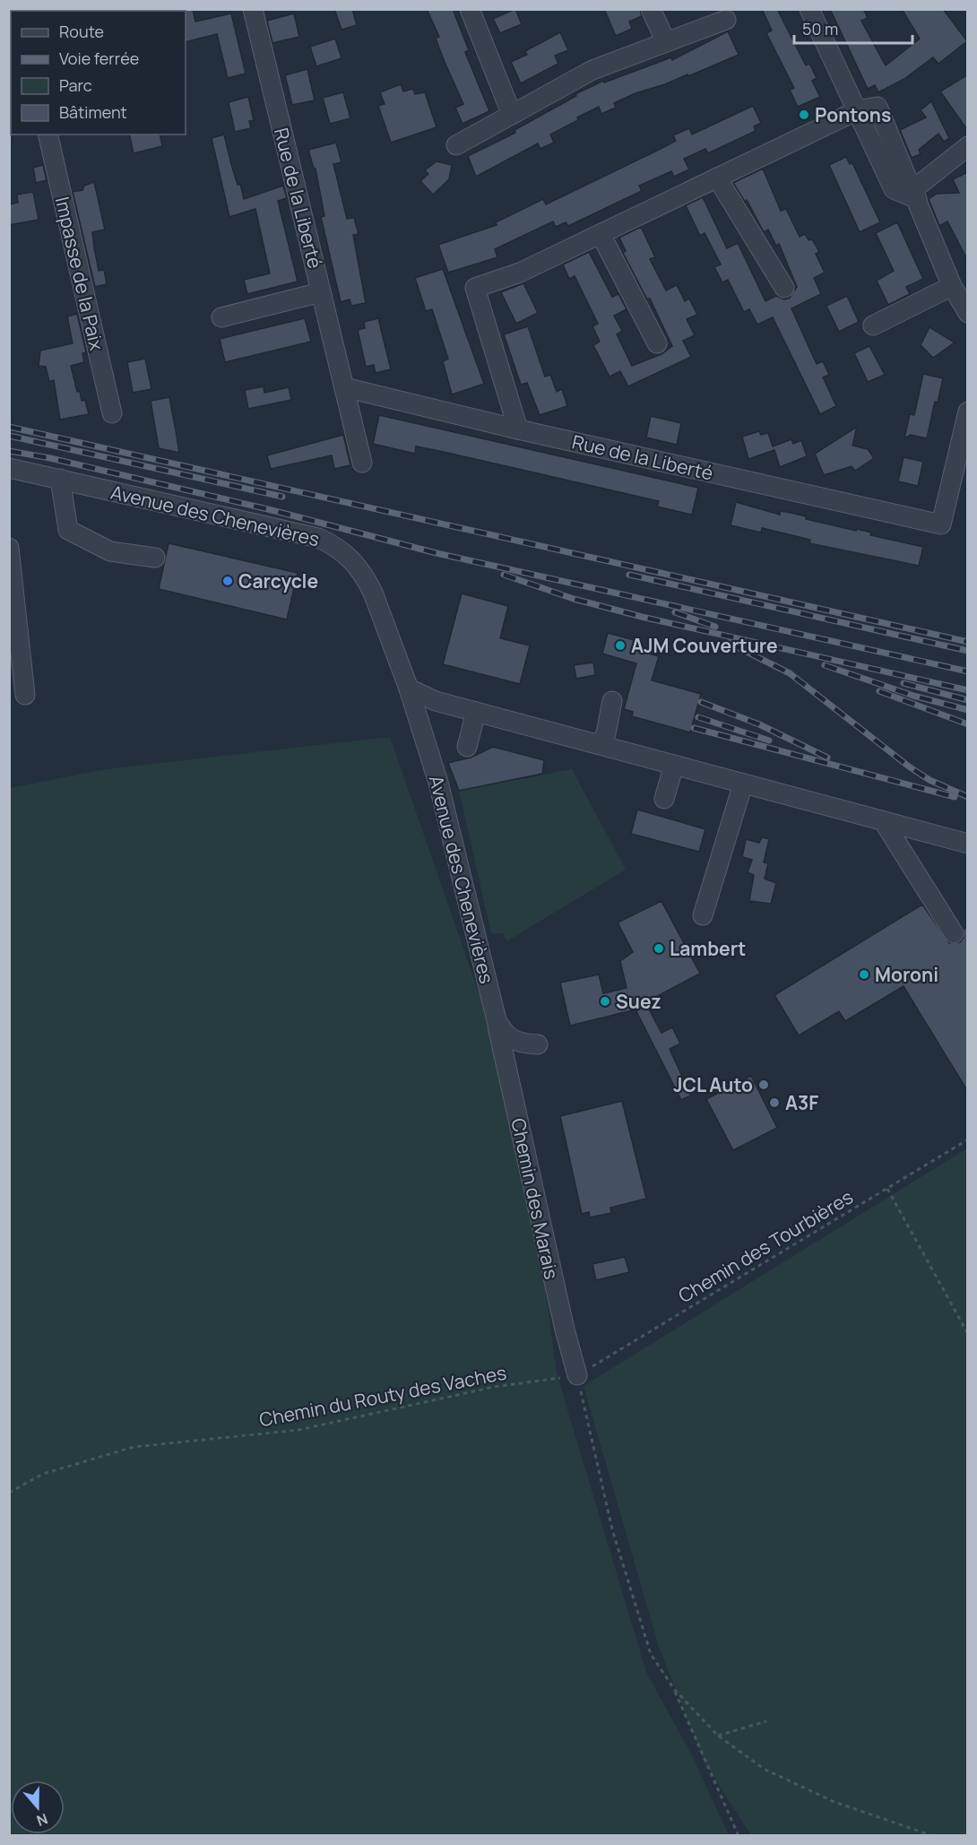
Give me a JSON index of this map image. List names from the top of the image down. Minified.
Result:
{"streets":{"street":["Rue de la Liberté","Impasse de la Paix","Avenue des Chenevières","Chemin des Marais"],"path":["Chemin des Tourbières","Chemin du Routy des Vaches"]},"crossings":[["Avenue des Chenevières","Chemin des Marais"],["Chemin des Marais","Chemin des Tourbières"],["Chemin des Marais","Chemin du Routy des Vaches"],["Chemin des Tourbières","Chemin du Routy des Vaches"]],"places":["Pontons","Carcycle","AJM Couverture","Lambert","Moroni","Suez","JCL Auto","A3F"],"legend":["Route","Voie ferrée","Parc","Bâtiment"],"scale_bar":"50 m","north":"bottom"}
